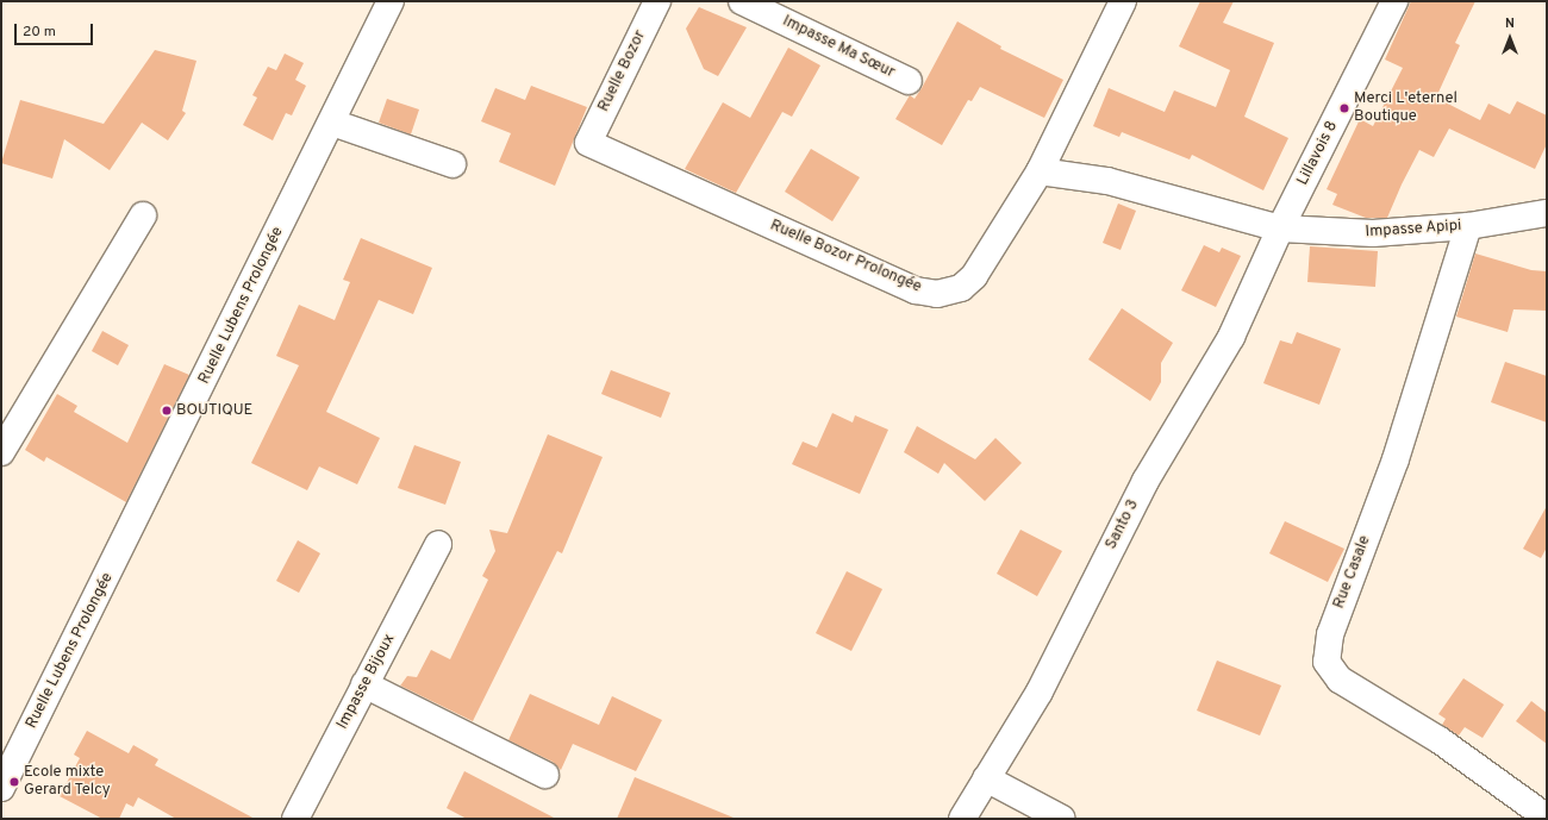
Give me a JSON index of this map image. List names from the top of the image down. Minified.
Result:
{"streets":{"street":["Impasse Ma Sœur","Ruelle Bozor","Lillavois 8","Impasse Apipi","Ruelle Bozor Prolongée","Ruelle Lubens Prolongée","Santo 3","Rue Casale","Impasse Bijoux"]},"crossings":[["Ruelle Bozor","Ruelle Bozor Prolongée"],["Lillavois 8","Impasse Apipi"],["Lillavois 8","Santo 3"],["Impasse Apipi","Ruelle Bozor Prolongée"],["Impasse Apipi","Santo 3"],["Impasse Apipi","Rue Casale"]],"places":["Merci L'eternel Boutique","BOUTIQUE","Ecole mixte Gerard Telcy"],"scale_bar":"20 m","north":"top"}
